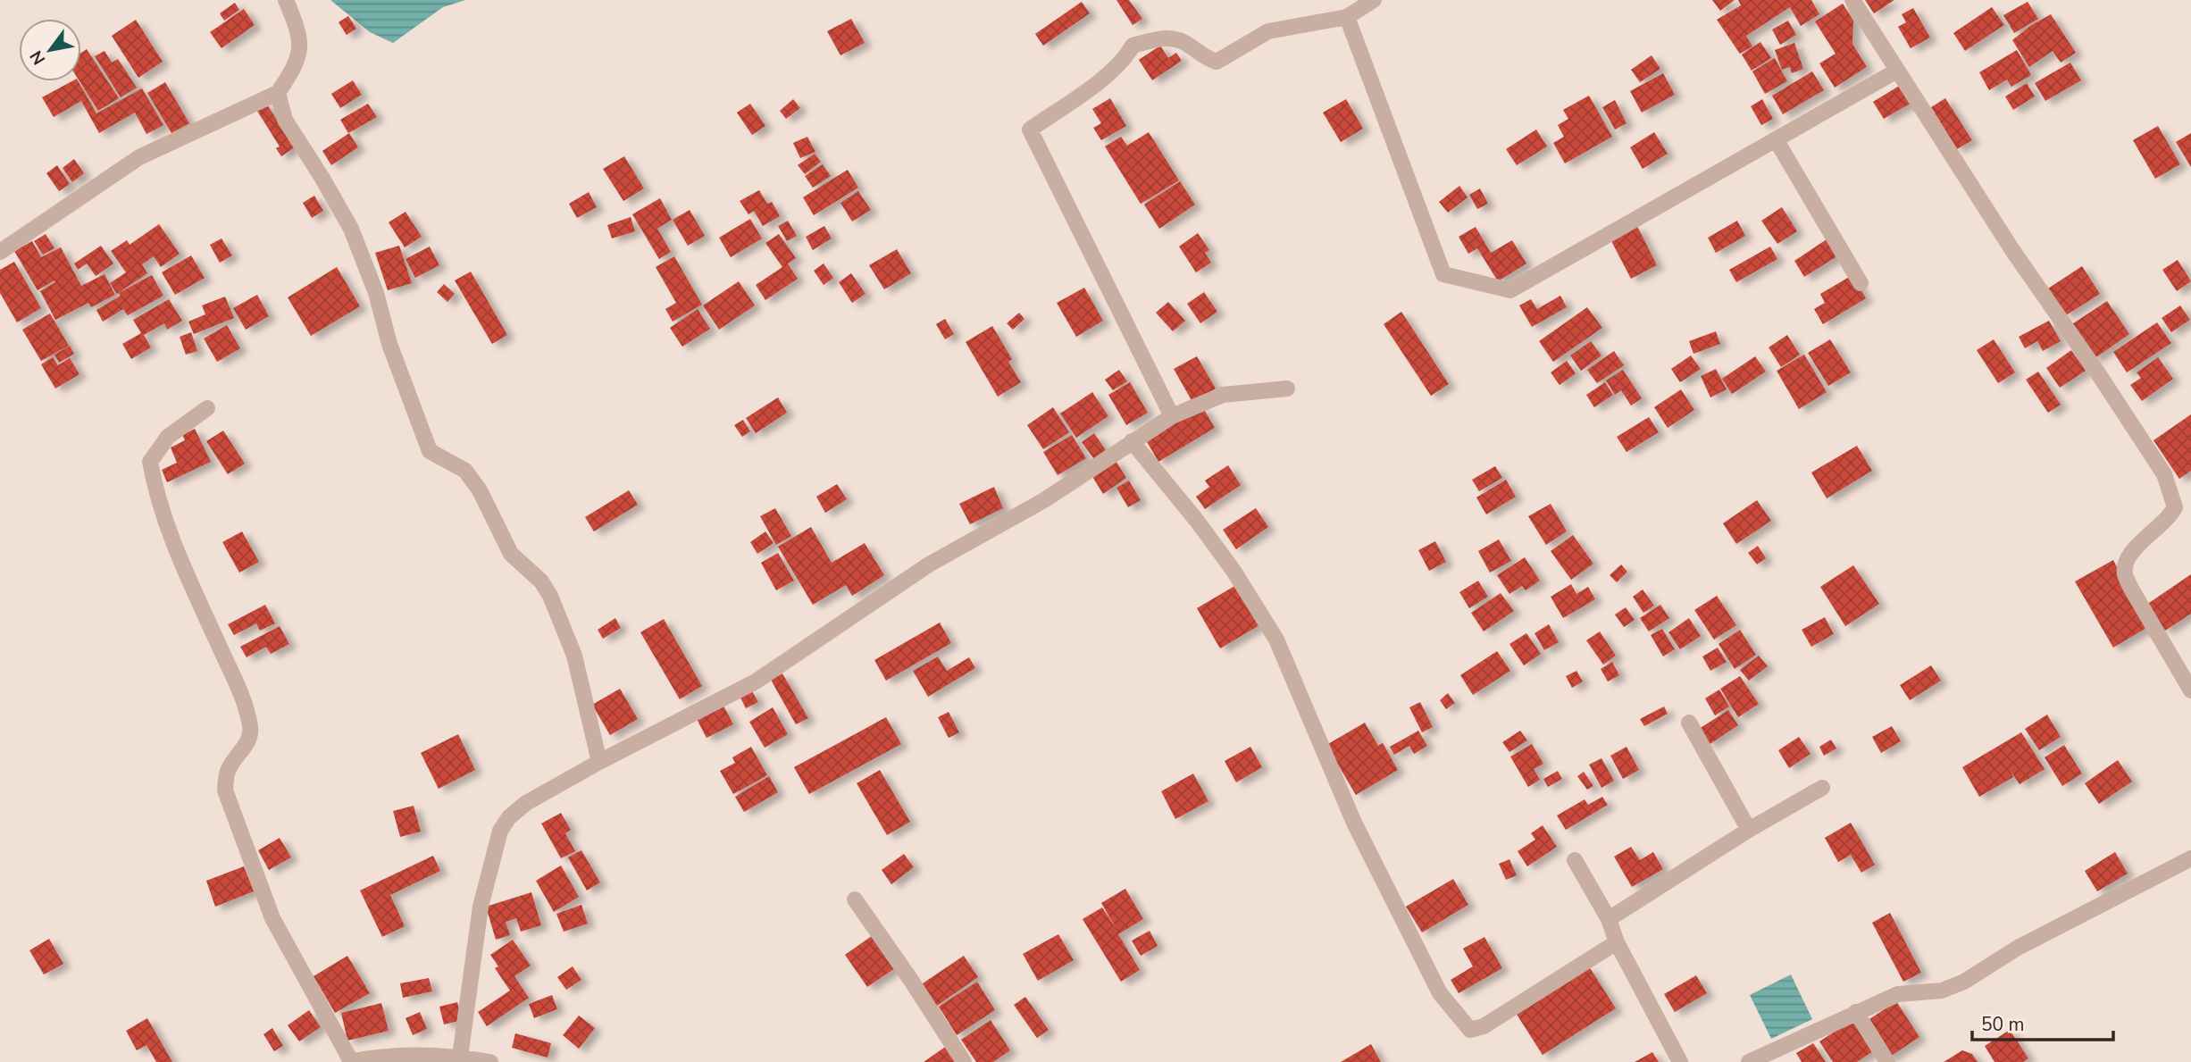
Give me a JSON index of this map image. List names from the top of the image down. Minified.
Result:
{"scale_bar":"50 m","north":"bottom left"}
